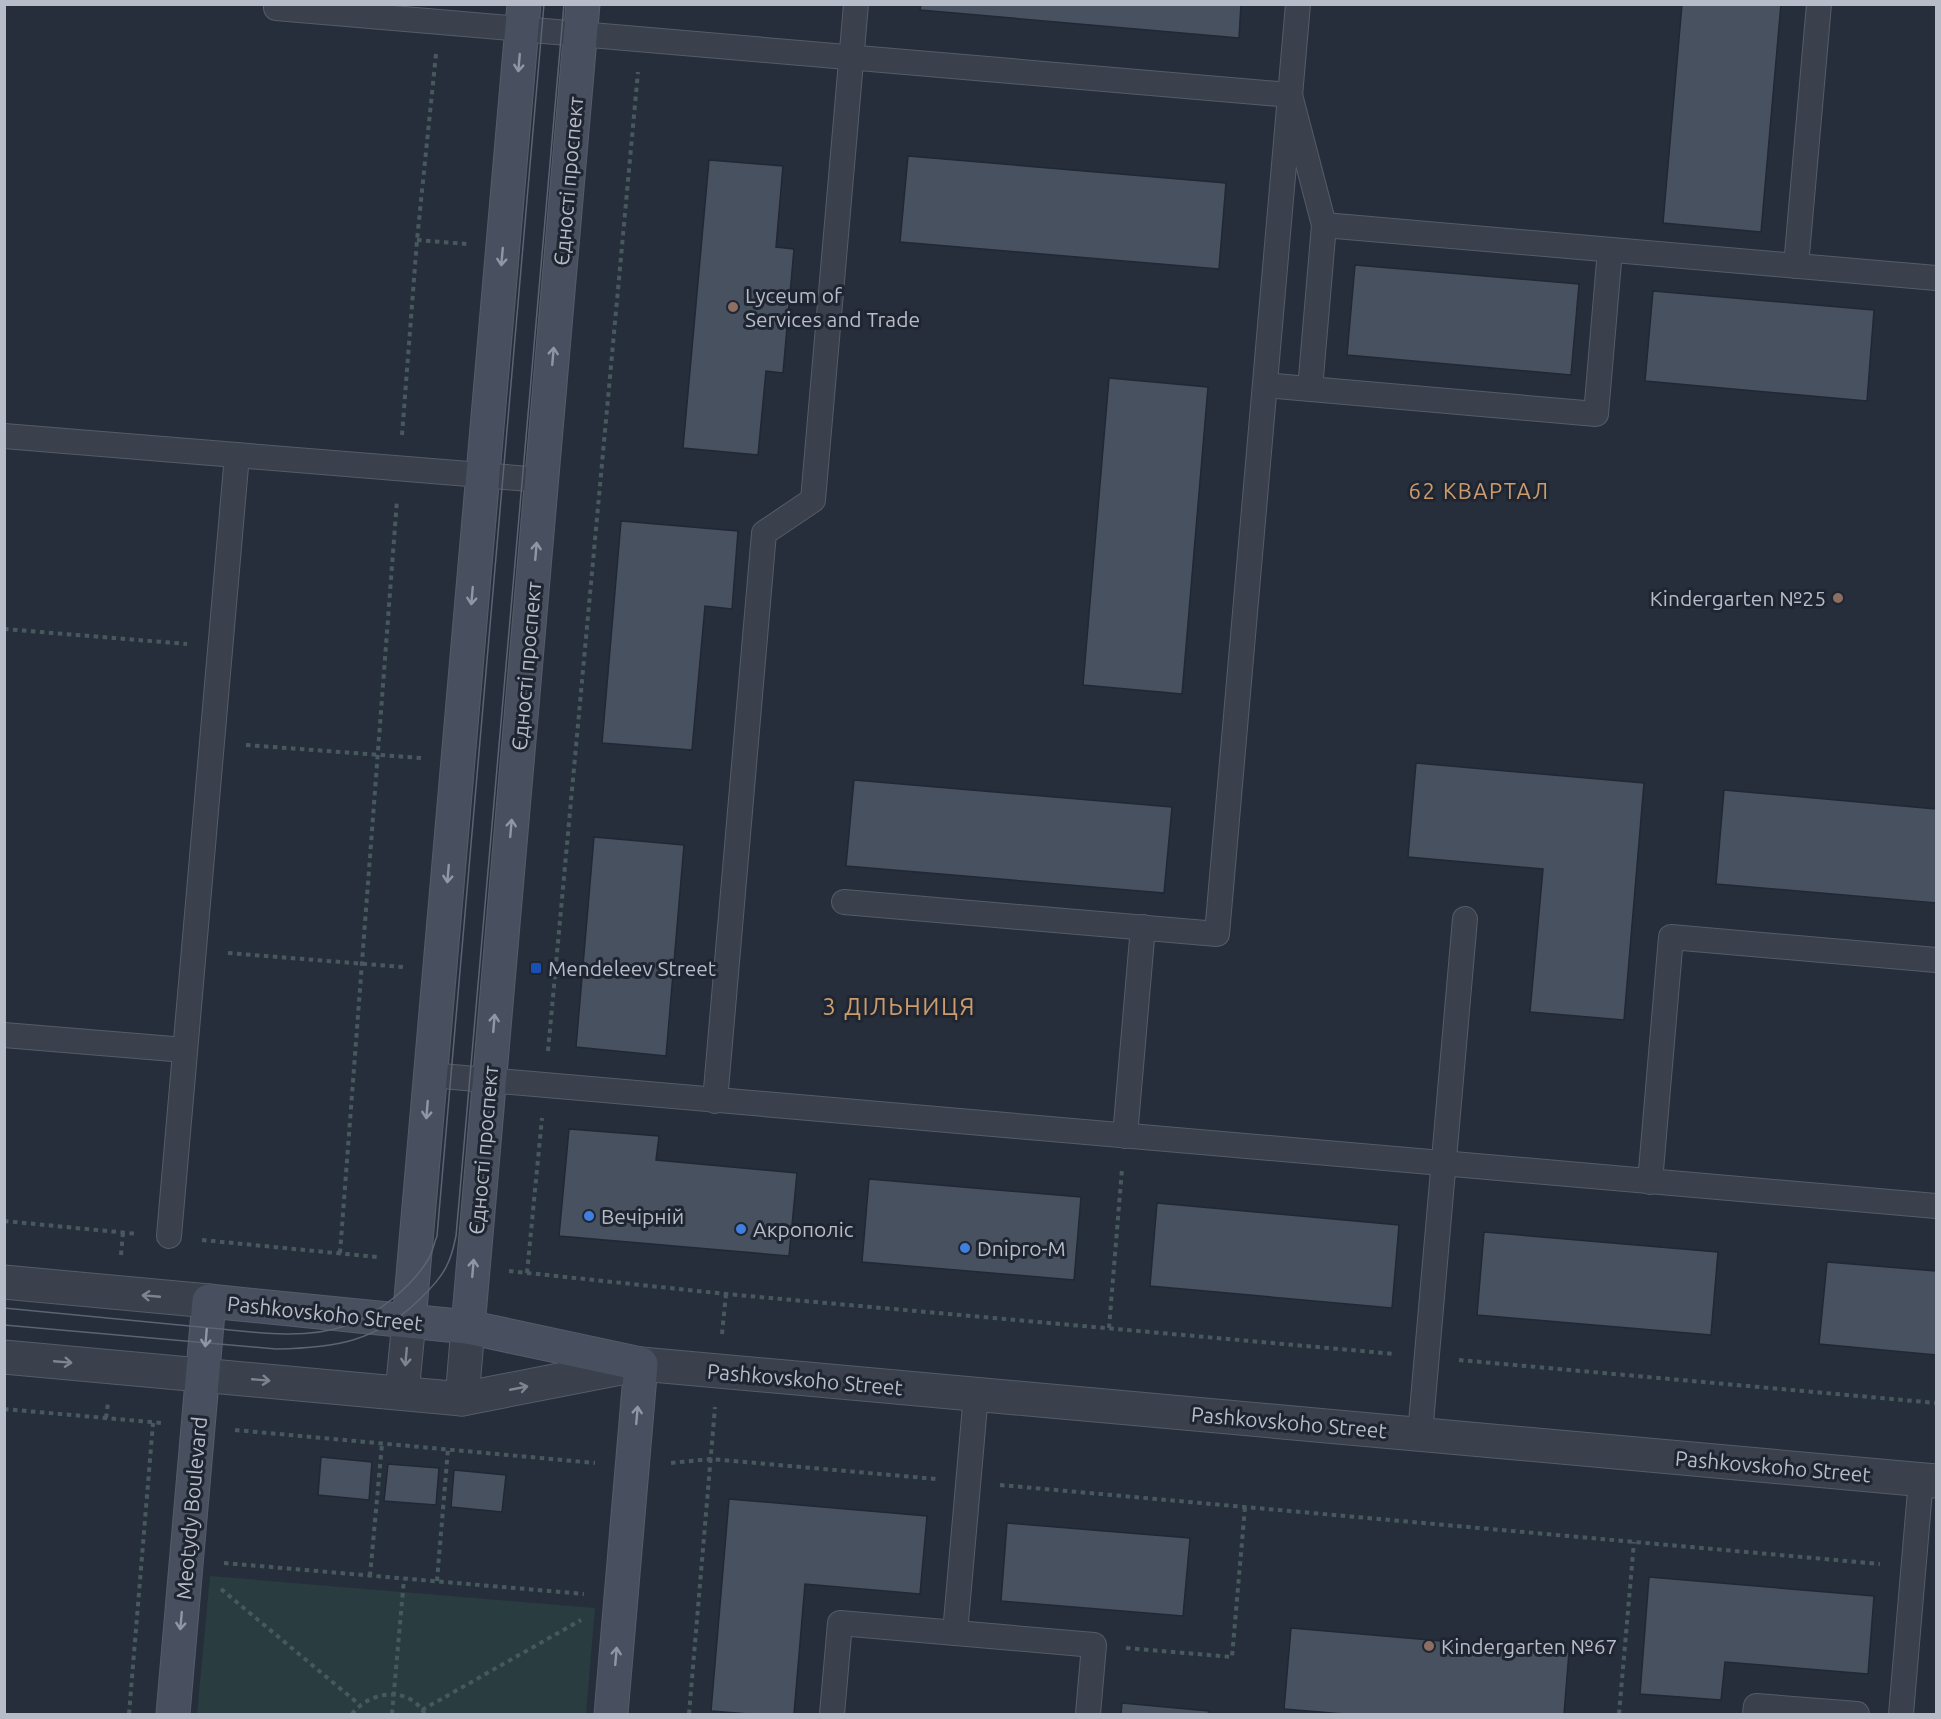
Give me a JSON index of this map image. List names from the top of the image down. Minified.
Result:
{"streets":{"main road":["Єдності проспект","Pashkovskoho Street","Meotydy Boulevard"]},"crossings":[["Єдності проспект","Pashkovskoho Street"],["Pashkovskoho Street","Meotydy Boulevard"]],"one_way":["Meotydy Boulevard"],"districts":["62 КВАРТАЛ","3 ДІЛЬНИЦЯ"],"places":{"other":["Lyceum of Services and Trade","Kindergarten №25","Вечірній","Акрополіс","Dnipro-M","Kindergarten №67"],"transit":["Mendeleev Street"]}}
